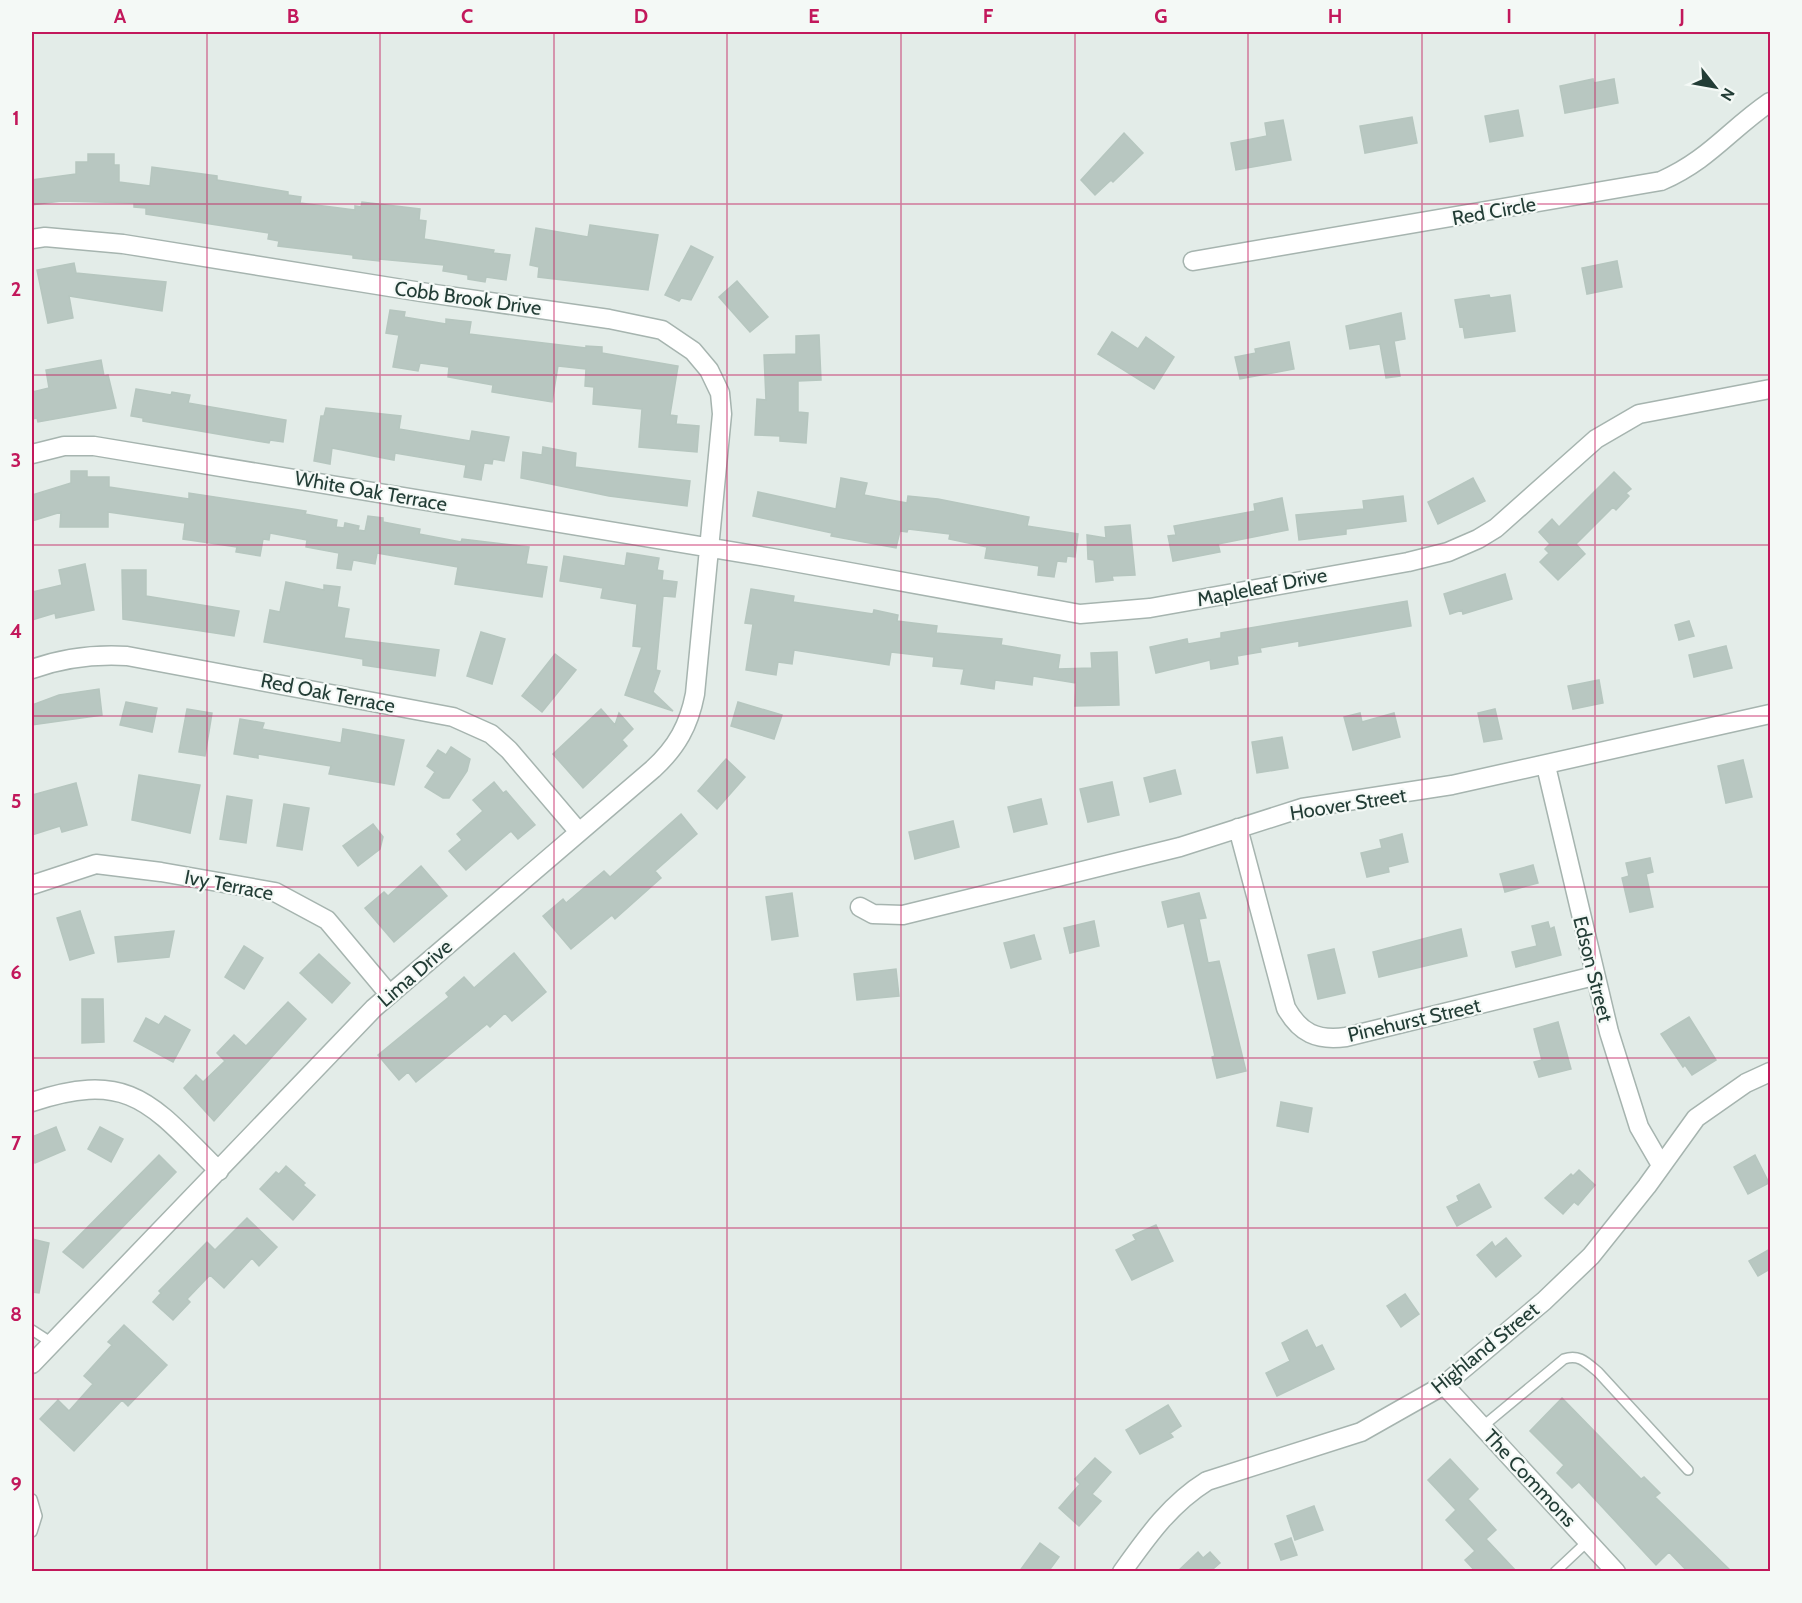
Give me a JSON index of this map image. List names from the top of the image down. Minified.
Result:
{"streets":{"street":["Red Circle","Cobb Brook Drive","White Oak Terrace","Mapleleaf Drive","Red Oak Terrace","Hoover Street","Ivy Terrace","Edson Street","Lima Drive","Pinehurst Street","Highland Street","The Commons"]},"crossings":[["Cobb Brook Drive","White Oak Terrace"],["Cobb Brook Drive","Mapleleaf Drive"],["Cobb Brook Drive","Lima Drive"],["White Oak Terrace","Mapleleaf Drive"],["White Oak Terrace","Lima Drive"],["Mapleleaf Drive","Lima Drive"],["Red Oak Terrace","Lima Drive"],["Hoover Street","Edson Street"],["Hoover Street","Pinehurst Street"],["Ivy Terrace","Lima Drive"],["Edson Street","Pinehurst Street"],["Edson Street","Highland Street"],["Highland Street","The Commons"]],"north":"bottom right","grid":{"columns":["A","B","C","D","E","F","G","H","I","J"],"rows":["1","2","3","4","5","6","7","8","9"]}}
